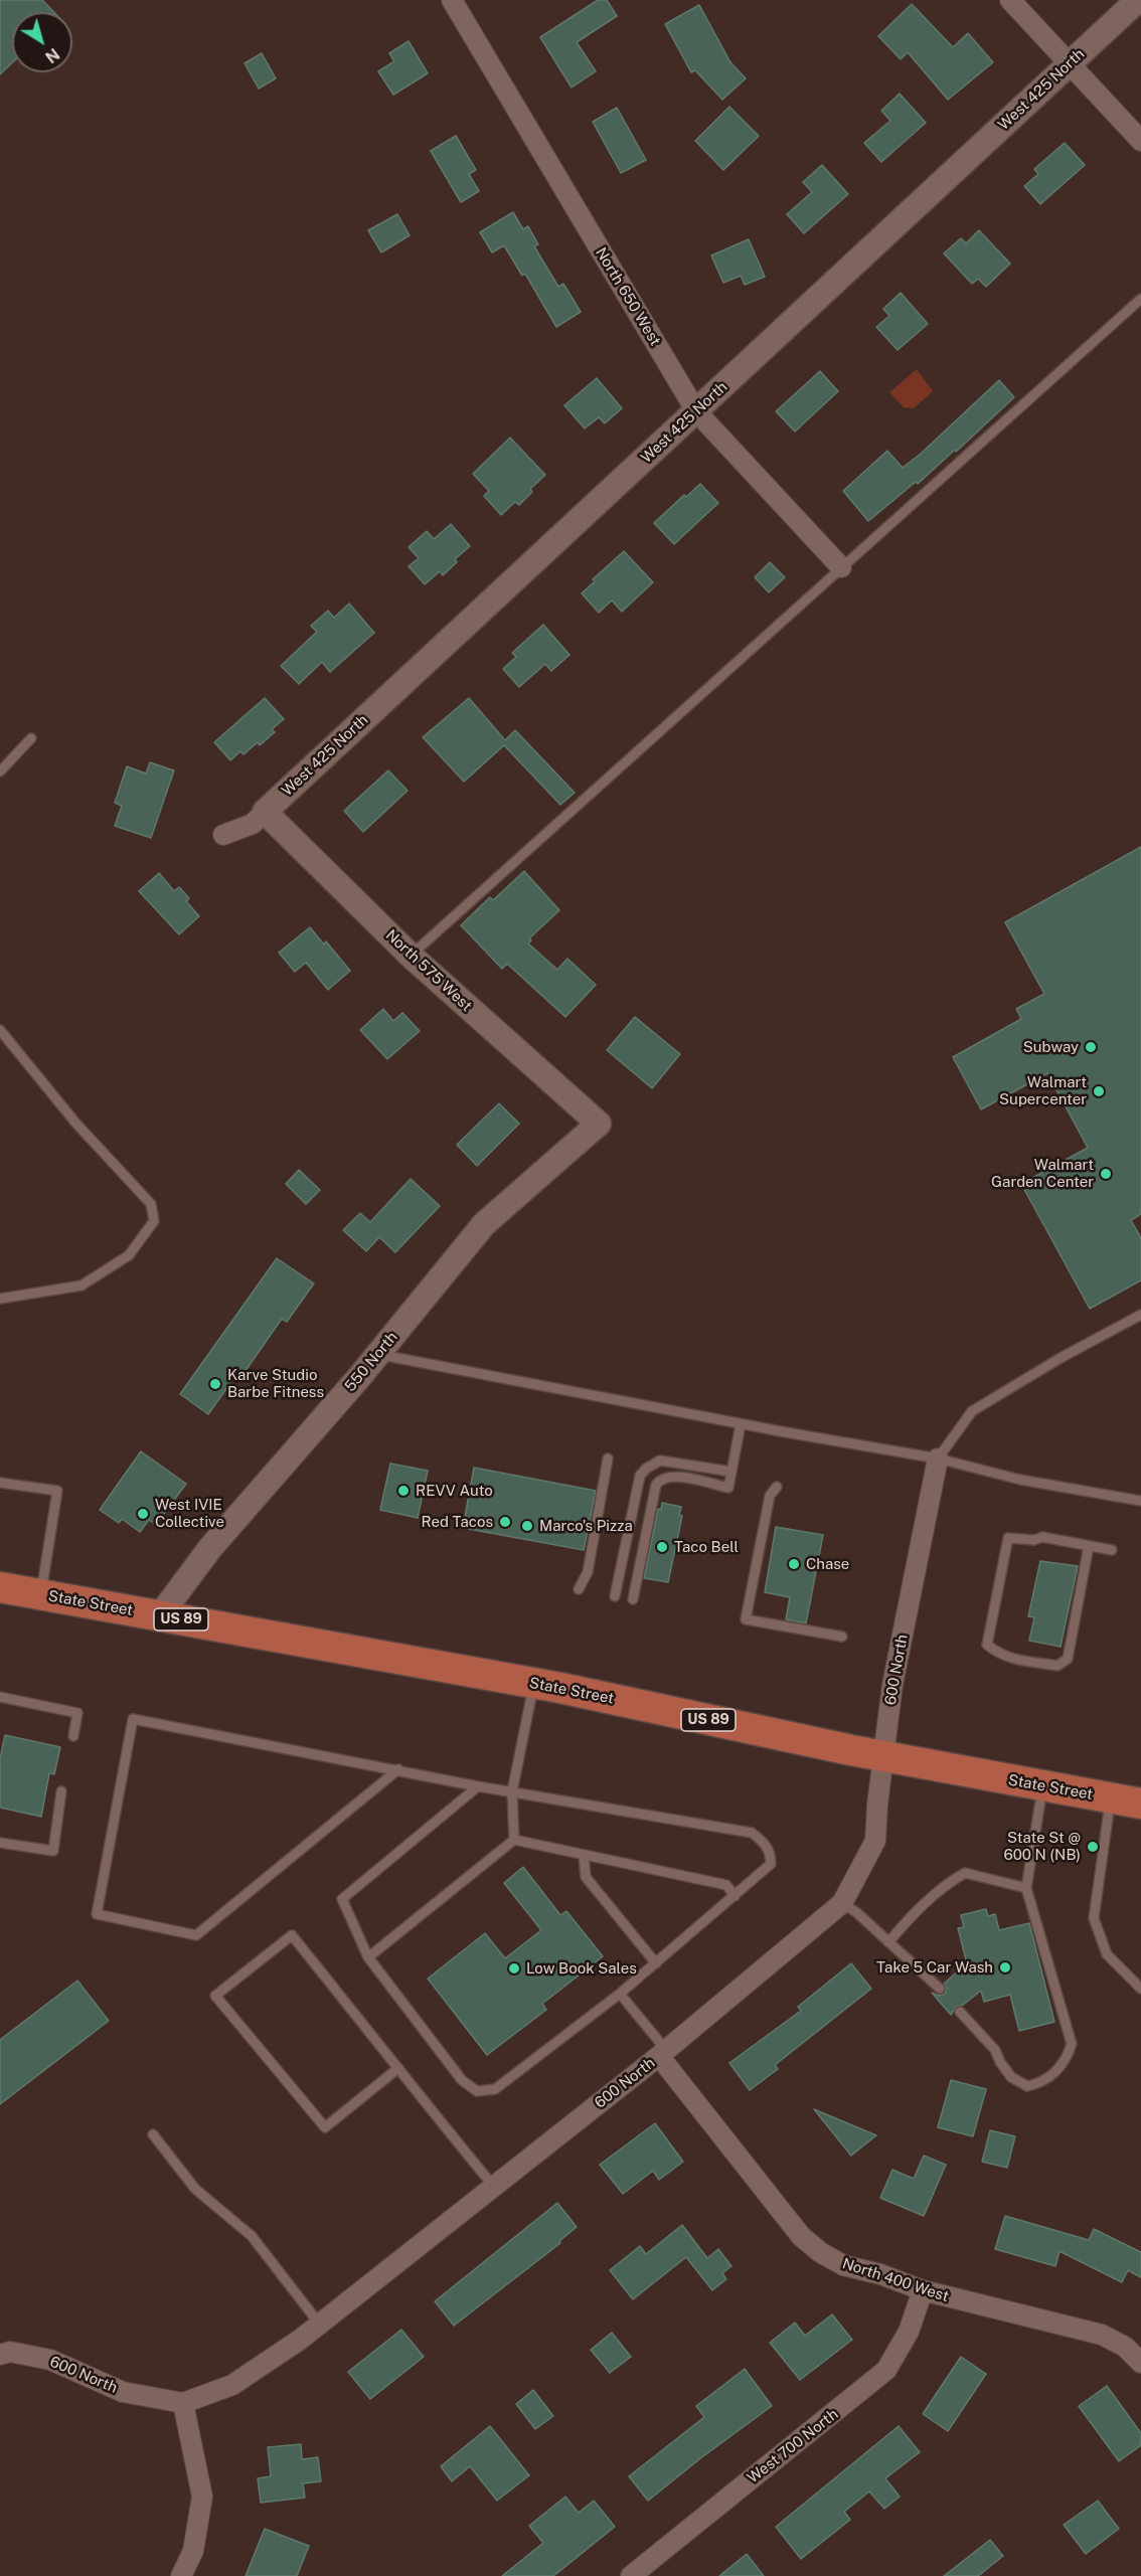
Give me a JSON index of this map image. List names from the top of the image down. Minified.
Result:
{"streets":{"main road":["State Street","US 89"],"street":["West 425 North","North 650 West","North 575 West","550 North","600 North","North 400 West","West 700 North"]},"crossings":[["West 425 North","North 650 West"],["West 425 North","North 575 West"],["North 575 West","550 North"],["550 North","State Street"],["State Street","600 North"],["600 North","North 400 West"],["North 400 West","West 700 North"]],"places":["Subway","Walmart Supercenter","Walmart Garden Center","Karve Studio Barbe Fitness","REVV Auto","West IVIE Collective","Red Tacos","Marco's Pizza","Taco Bell","Chase","State St @ 600 N (NB)","Take 5 Car Wash","Low Book Sales"],"north":"bottom right"}
